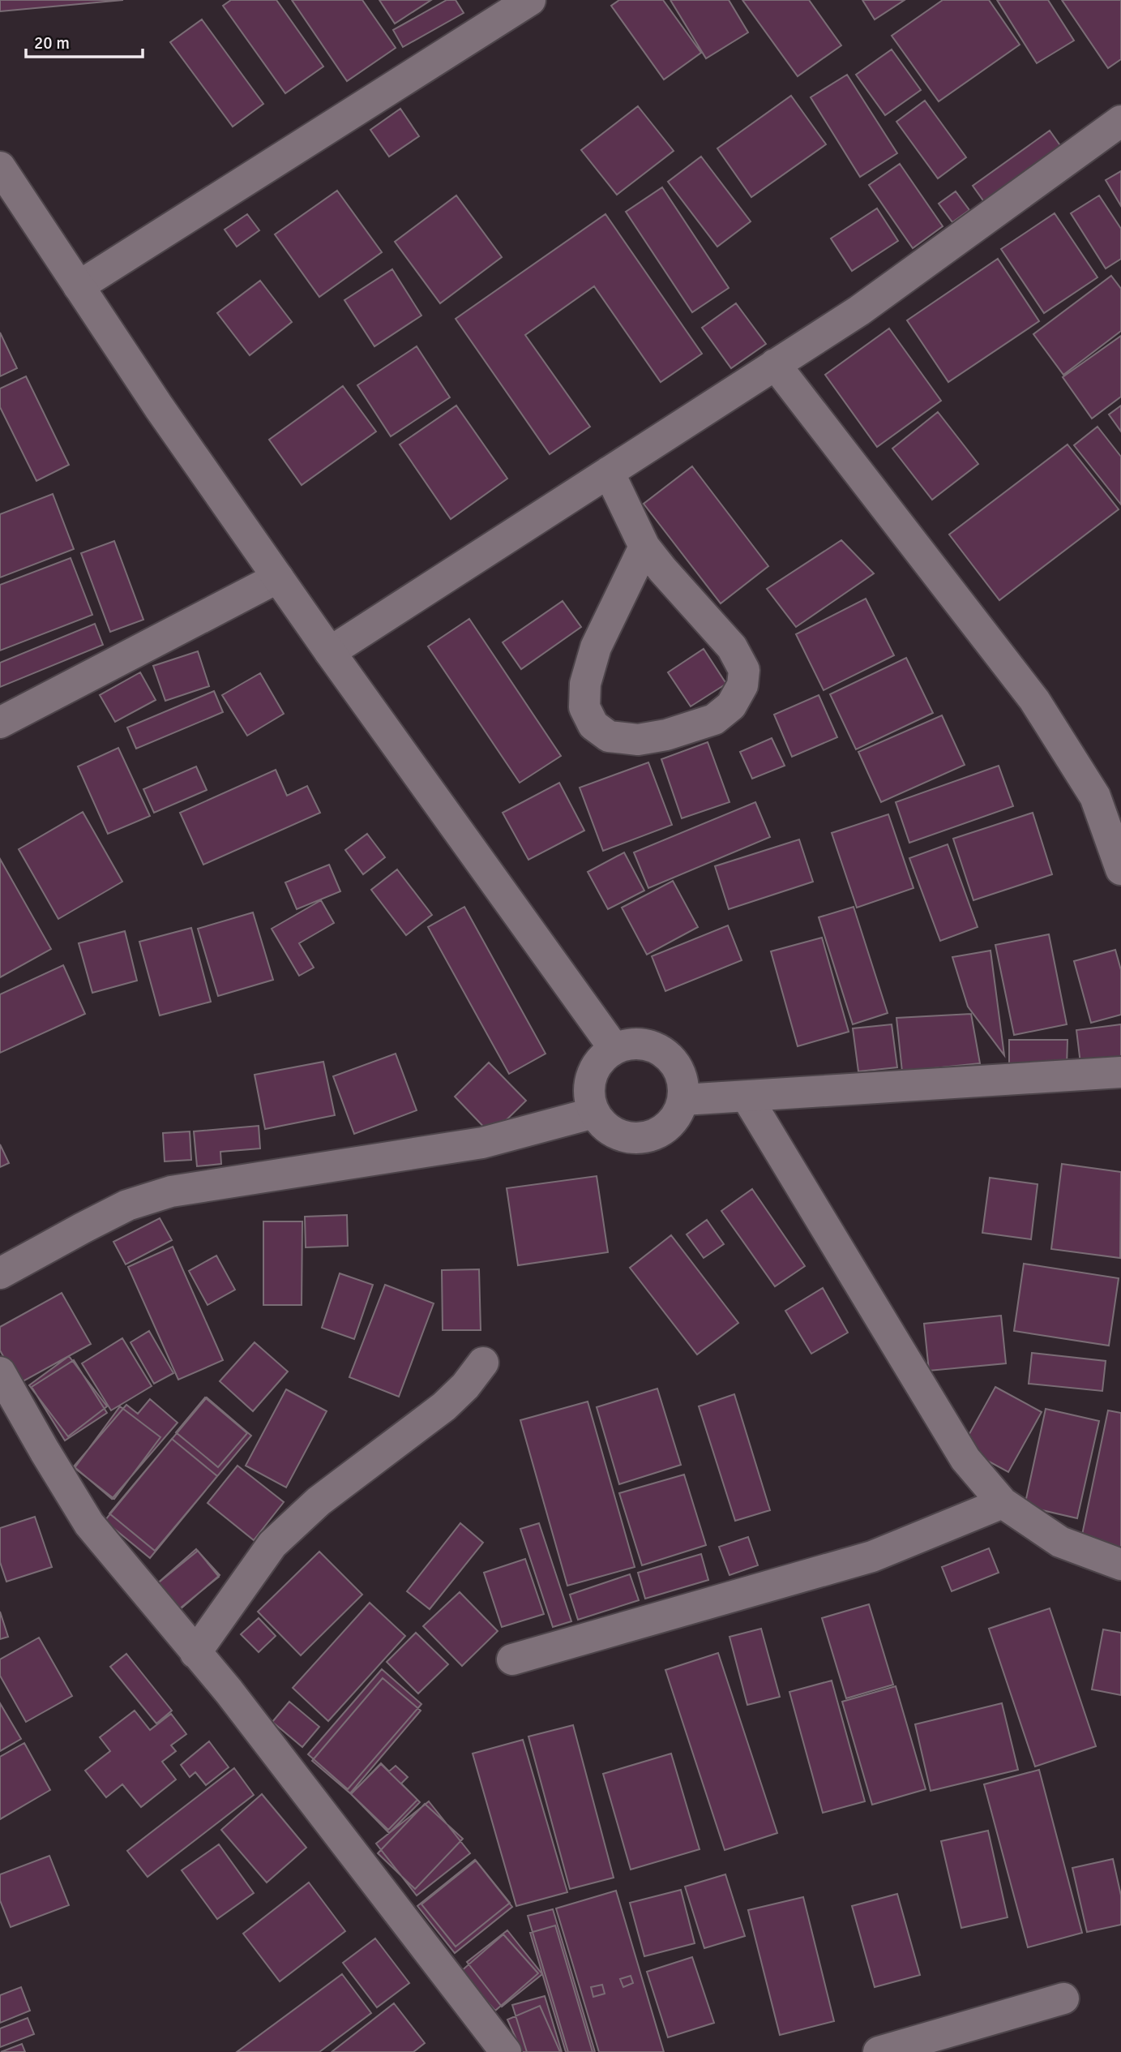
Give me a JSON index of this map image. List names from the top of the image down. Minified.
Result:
{"scale_bar":"20 m"}
